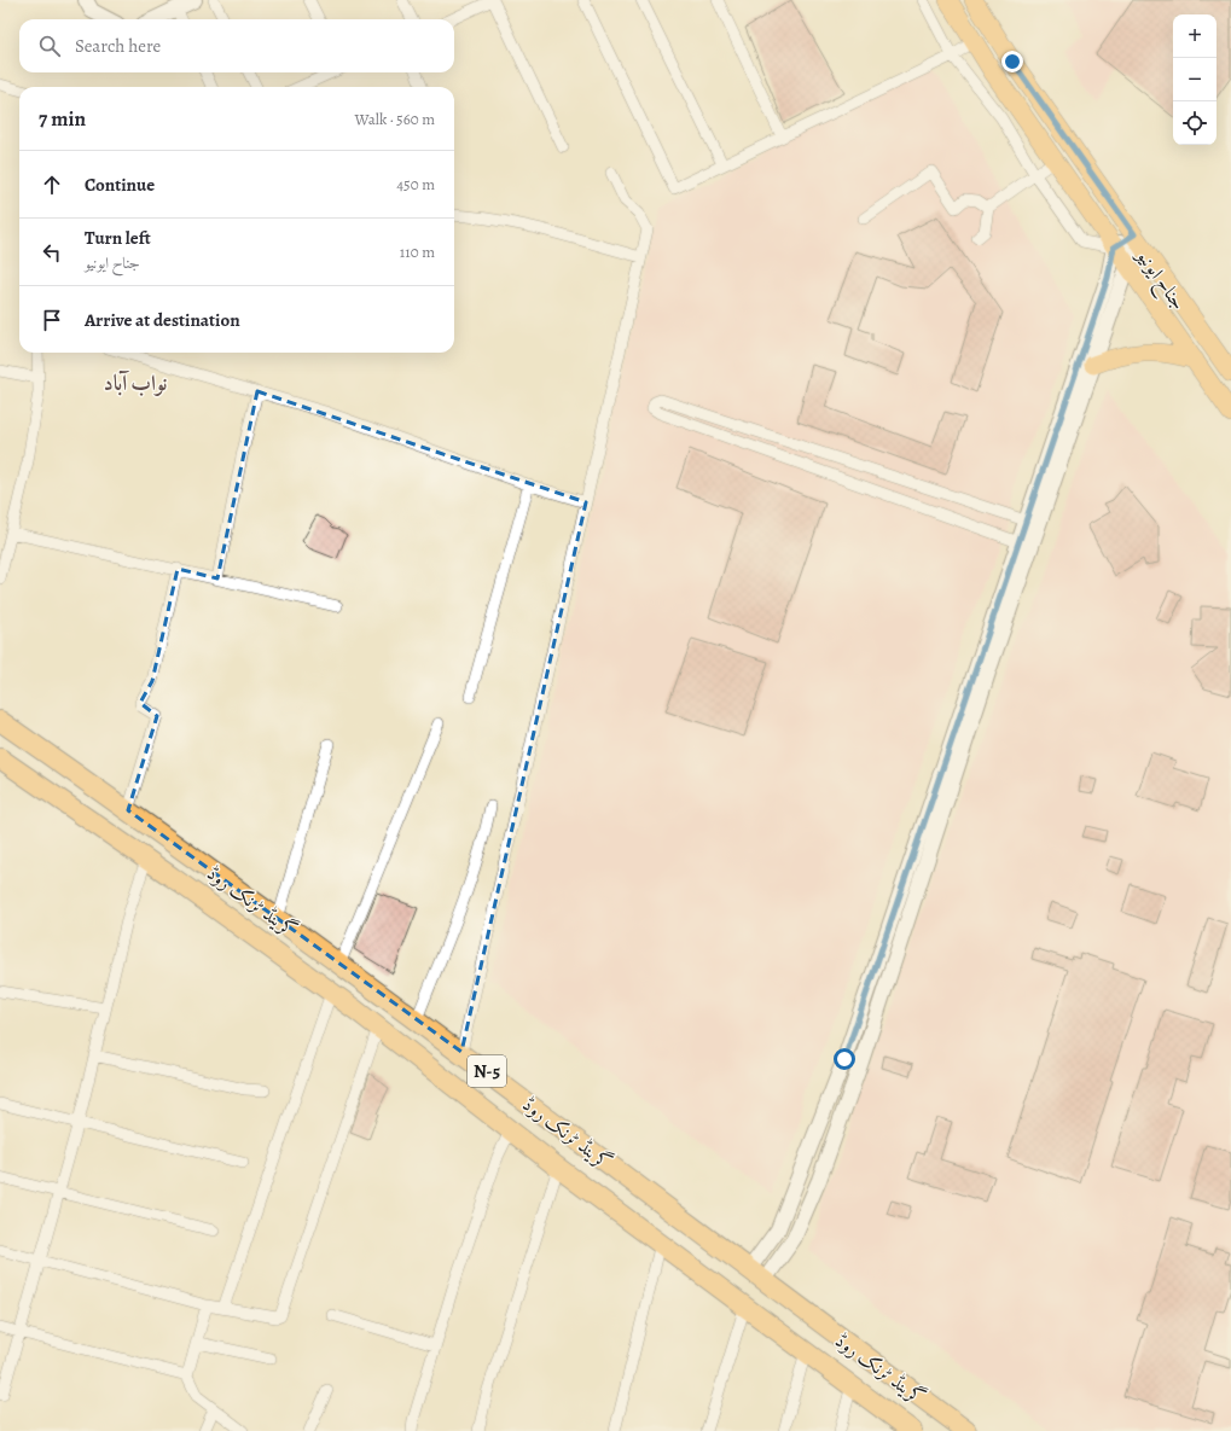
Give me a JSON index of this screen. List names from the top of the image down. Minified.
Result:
{"streets":{"highway":["گرینڈ ٹرنک روڈ","N-5"],"main road":["جناح ایونیو"]},"districts":["نواب آباد"],"page":{"map_buttons":["+","−"],"search":"Search here","heading":["7 min","Walk · 560 m"],"list":[["Continue","450 m"],["Turn left","جناح ایونیو","110 m"],"Arrive at destination"]}}
